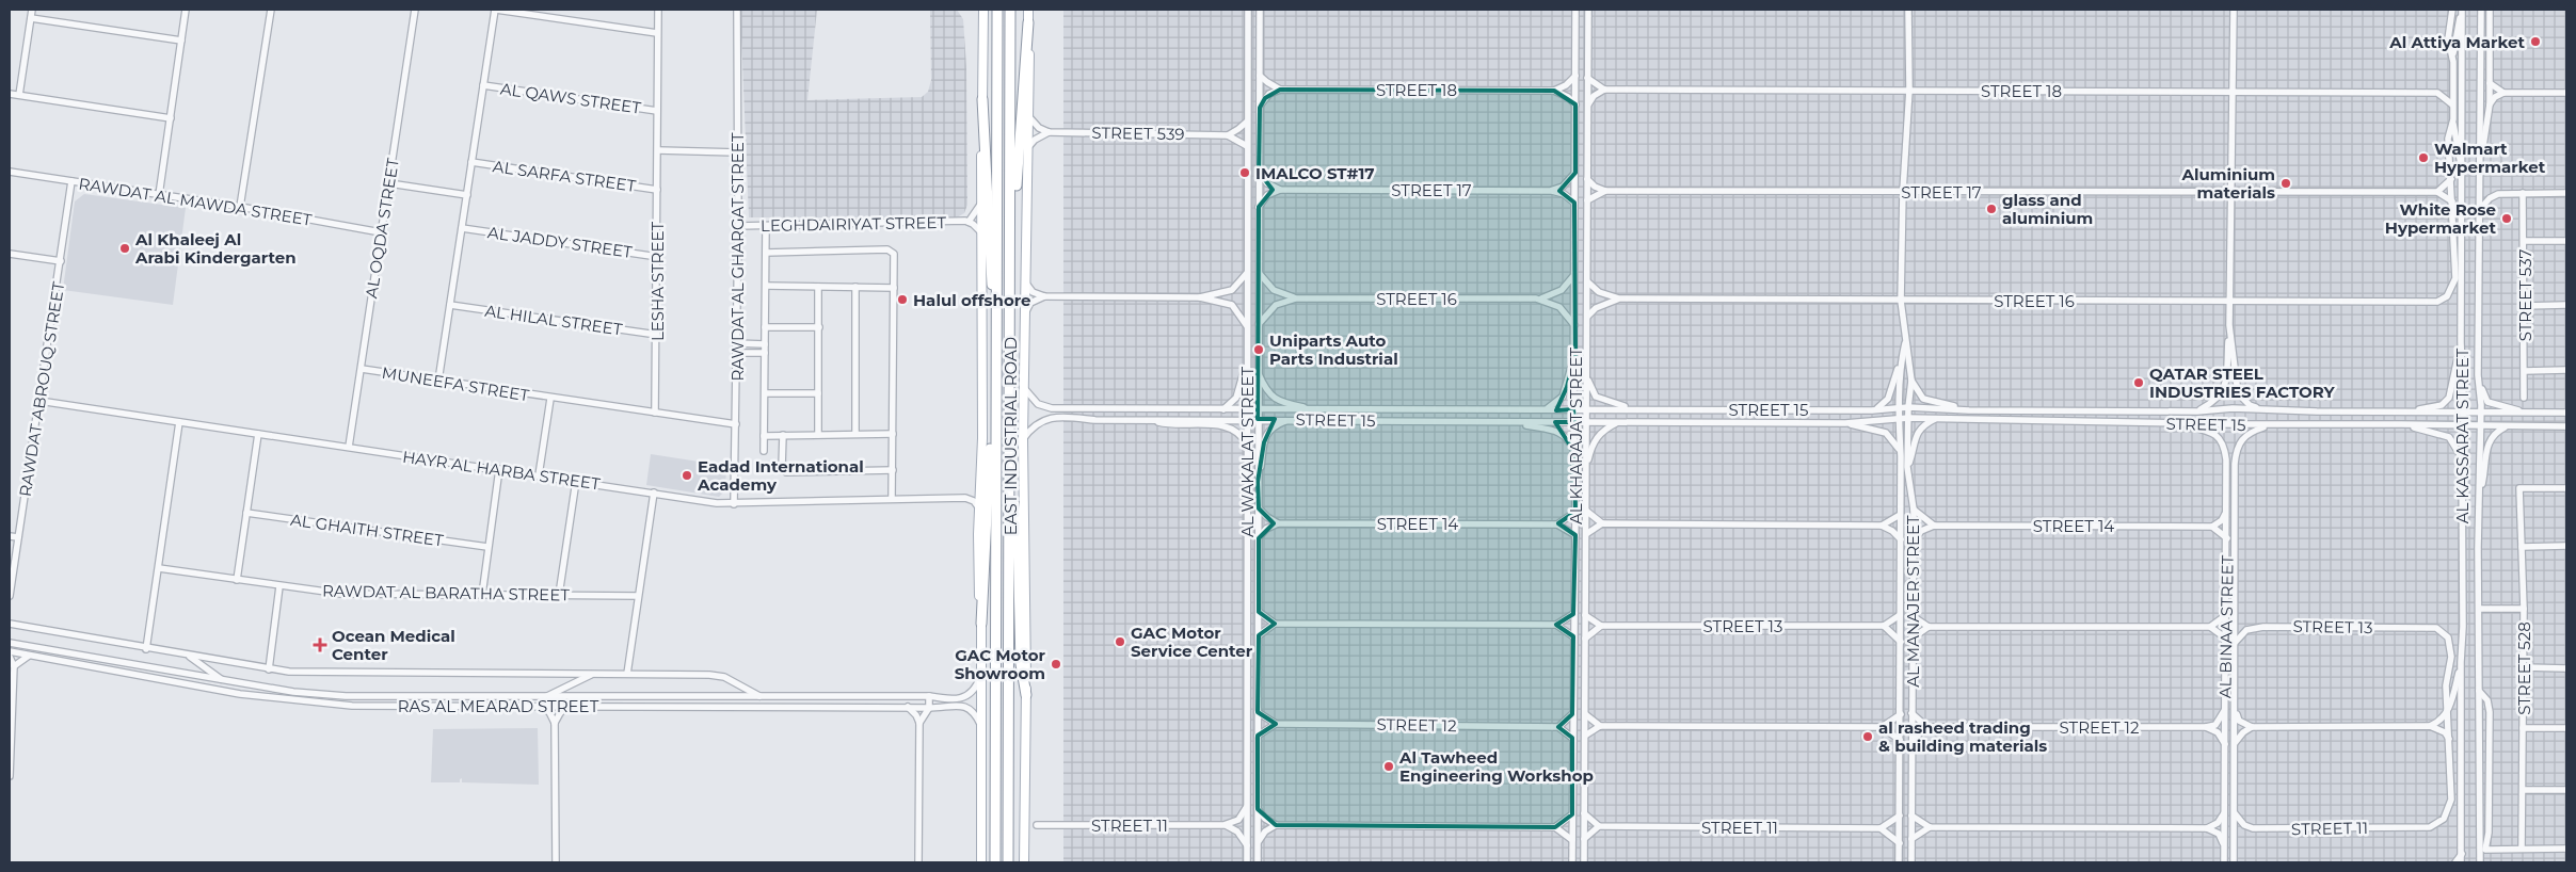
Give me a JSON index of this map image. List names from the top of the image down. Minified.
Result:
{"streets":{"highway":["EAST INDUSTRIAL ROAD"],"street":["STREET 18","AL QAWS STREET","STREET 539","AL SARFA STREET","STREET 17","RAWDAT AL MAWDA STREET","LEGHDAIRIYAT STREET","AL OQDA STREET","AL JADDY STREET","RAWDAT AL GHARGAT STREET","LESHA STREET","STREET 537","STREET 16","AL HILAL STREET","MUNEEFA STREET","RAWDAT ABROUQ STREET","STREET 15","AL KHARAJAT STREET","AL KASSARAT STREET","AL WAKALAT STREET","HAYR AL HARBA STREET","STREET 14","AL GHAITH STREET","RAWDAT AL BARATHA STREET","AL MANAJER STREET","STREET 13","AL BINAA STREET","STREET 528","RAS AL MEARAD STREET","STREET 12","STREET 11"]},"crossings":[["STREET 18","AL MANAJER STREET"],["AL QAWS STREET","LESHA STREET"],["AL SARFA STREET","LESHA STREET"],["STREET 17","AL KHARAJAT STREET"],["STREET 17","AL MANAJER STREET"],["RAWDAT AL MAWDA STREET","AL OQDA STREET"],["RAWDAT AL MAWDA STREET","RAWDAT ABROUQ STREET"],["LEGHDAIRIYAT STREET","RAWDAT AL GHARGAT STREET"],["LEGHDAIRIYAT STREET","EAST INDUSTRIAL ROAD"],["AL OQDA STREET","MUNEEFA STREET"],["AL OQDA STREET","HAYR AL HARBA STREET"],["AL JADDY STREET","LESHA STREET"],["RAWDAT AL GHARGAT STREET","MUNEEFA STREET"],["RAWDAT AL GHARGAT STREET","HAYR AL HARBA STREET"],["LESHA STREET","AL HILAL STREET"],["LESHA STREET","MUNEEFA STREET"],["STREET 16","AL KHARAJAT STREET"],["STREET 16","AL WAKALAT STREET"],["STREET 16","AL MANAJER STREET"],["MUNEEFA STREET","HAYR AL HARBA STREET"],["RAWDAT ABROUQ STREET","HAYR AL HARBA STREET"],["STREET 15","EAST INDUSTRIAL ROAD"],["STREET 15","AL KHARAJAT STREET"],["STREET 15","AL KASSARAT STREET"],["STREET 15","AL WAKALAT STREET"],["STREET 15","AL MANAJER STREET"],["STREET 15","AL BINAA STREET"],["EAST INDUSTRIAL ROAD","RAS AL MEARAD STREET"],["AL KASSARAT STREET","STREET 528"],["STREET 13","AL BINAA STREET"],["AL BINAA STREET","STREET 11"]],"places":{"other":["Al Attiya Market","Walmart Hypermarket","IMALCO ST#17","Aluminium materials","glass and aluminium","White Rose Hypermarket","Al Khaleej Al Arabi Kindergarten","Halul offshore","Uniparts Auto Parts Industrial","QATAR STEEL INDUSTRIES FACTORY","Eadad International Academy","GAC Motor Service Center","GAC Motor Showroom","al rasheed trading & building materials","Al Tawheed Engineering Workshop"],"health":["Ocean Medical Center"]}}
